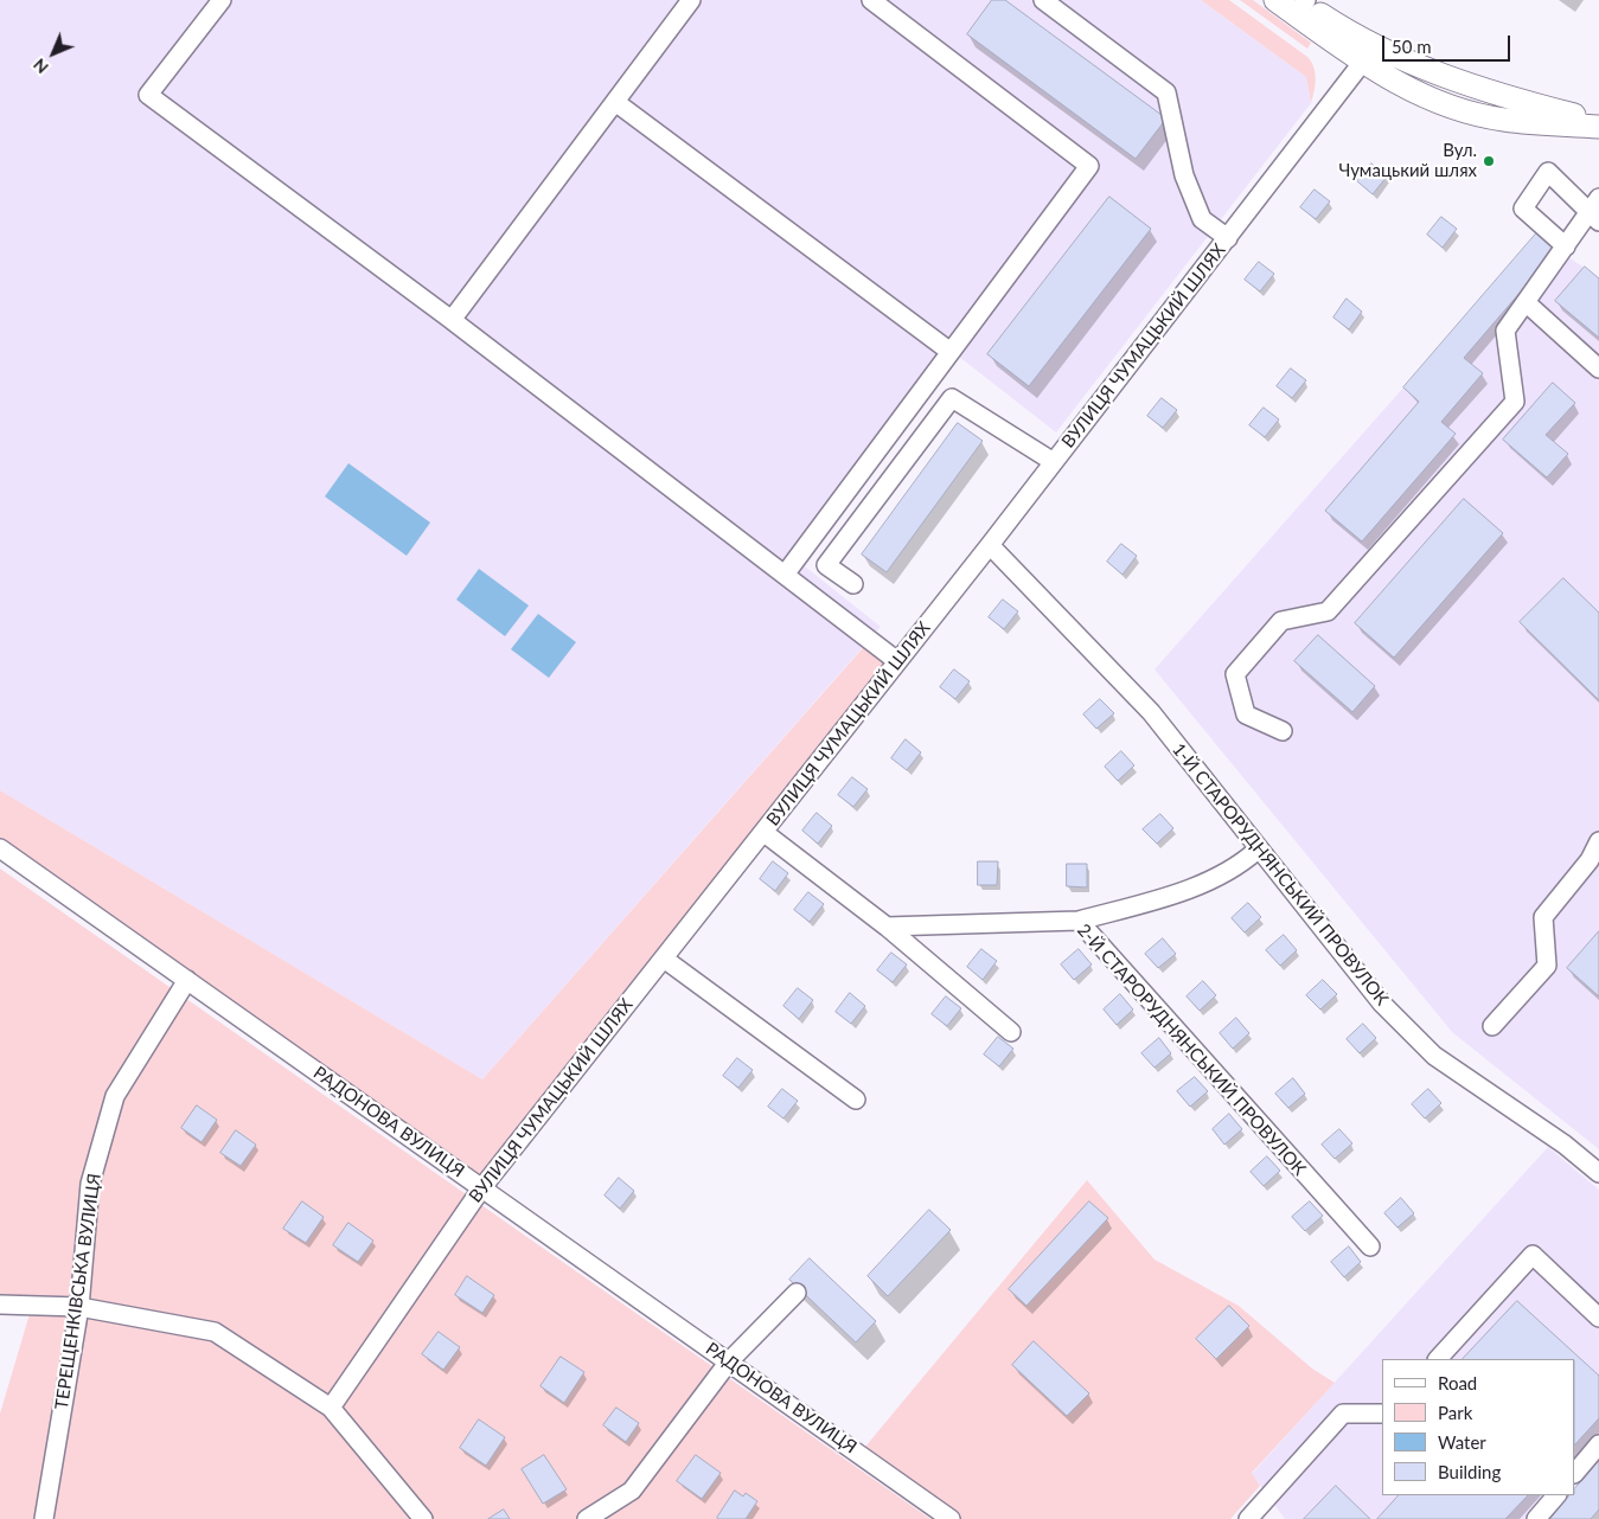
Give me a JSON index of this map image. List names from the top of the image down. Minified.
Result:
{"streets":{"street":["ВУЛИЦЯ ЧУМАЦЬКИЙ ШЛЯХ","1-Й СТАРОРУДНЯНСЬКИЙ ПРОВУЛОК","2-Й СТАРОРУДНЯНСЬКИЙ ПРОВУЛОК","РАДОНОВА ВУЛИЦЯ","ТЕРЕЩЕНКІВСЬКА ВУЛИЦЯ"]},"crossings":[["ВУЛИЦЯ ЧУМАЦЬКИЙ ШЛЯХ","1-Й СТАРОРУДНЯНСЬКИЙ ПРОВУЛОК"],["ВУЛИЦЯ ЧУМАЦЬКИЙ ШЛЯХ","РАДОНОВА ВУЛИЦЯ"],["РАДОНОВА ВУЛИЦЯ","ТЕРЕЩЕНКІВСЬКА ВУЛИЦЯ"]],"places":["Вул. Чумацький шлях"],"legend":["Road","Park","Water","Building"],"scale_bar":"50 m","north":"bottom left"}
